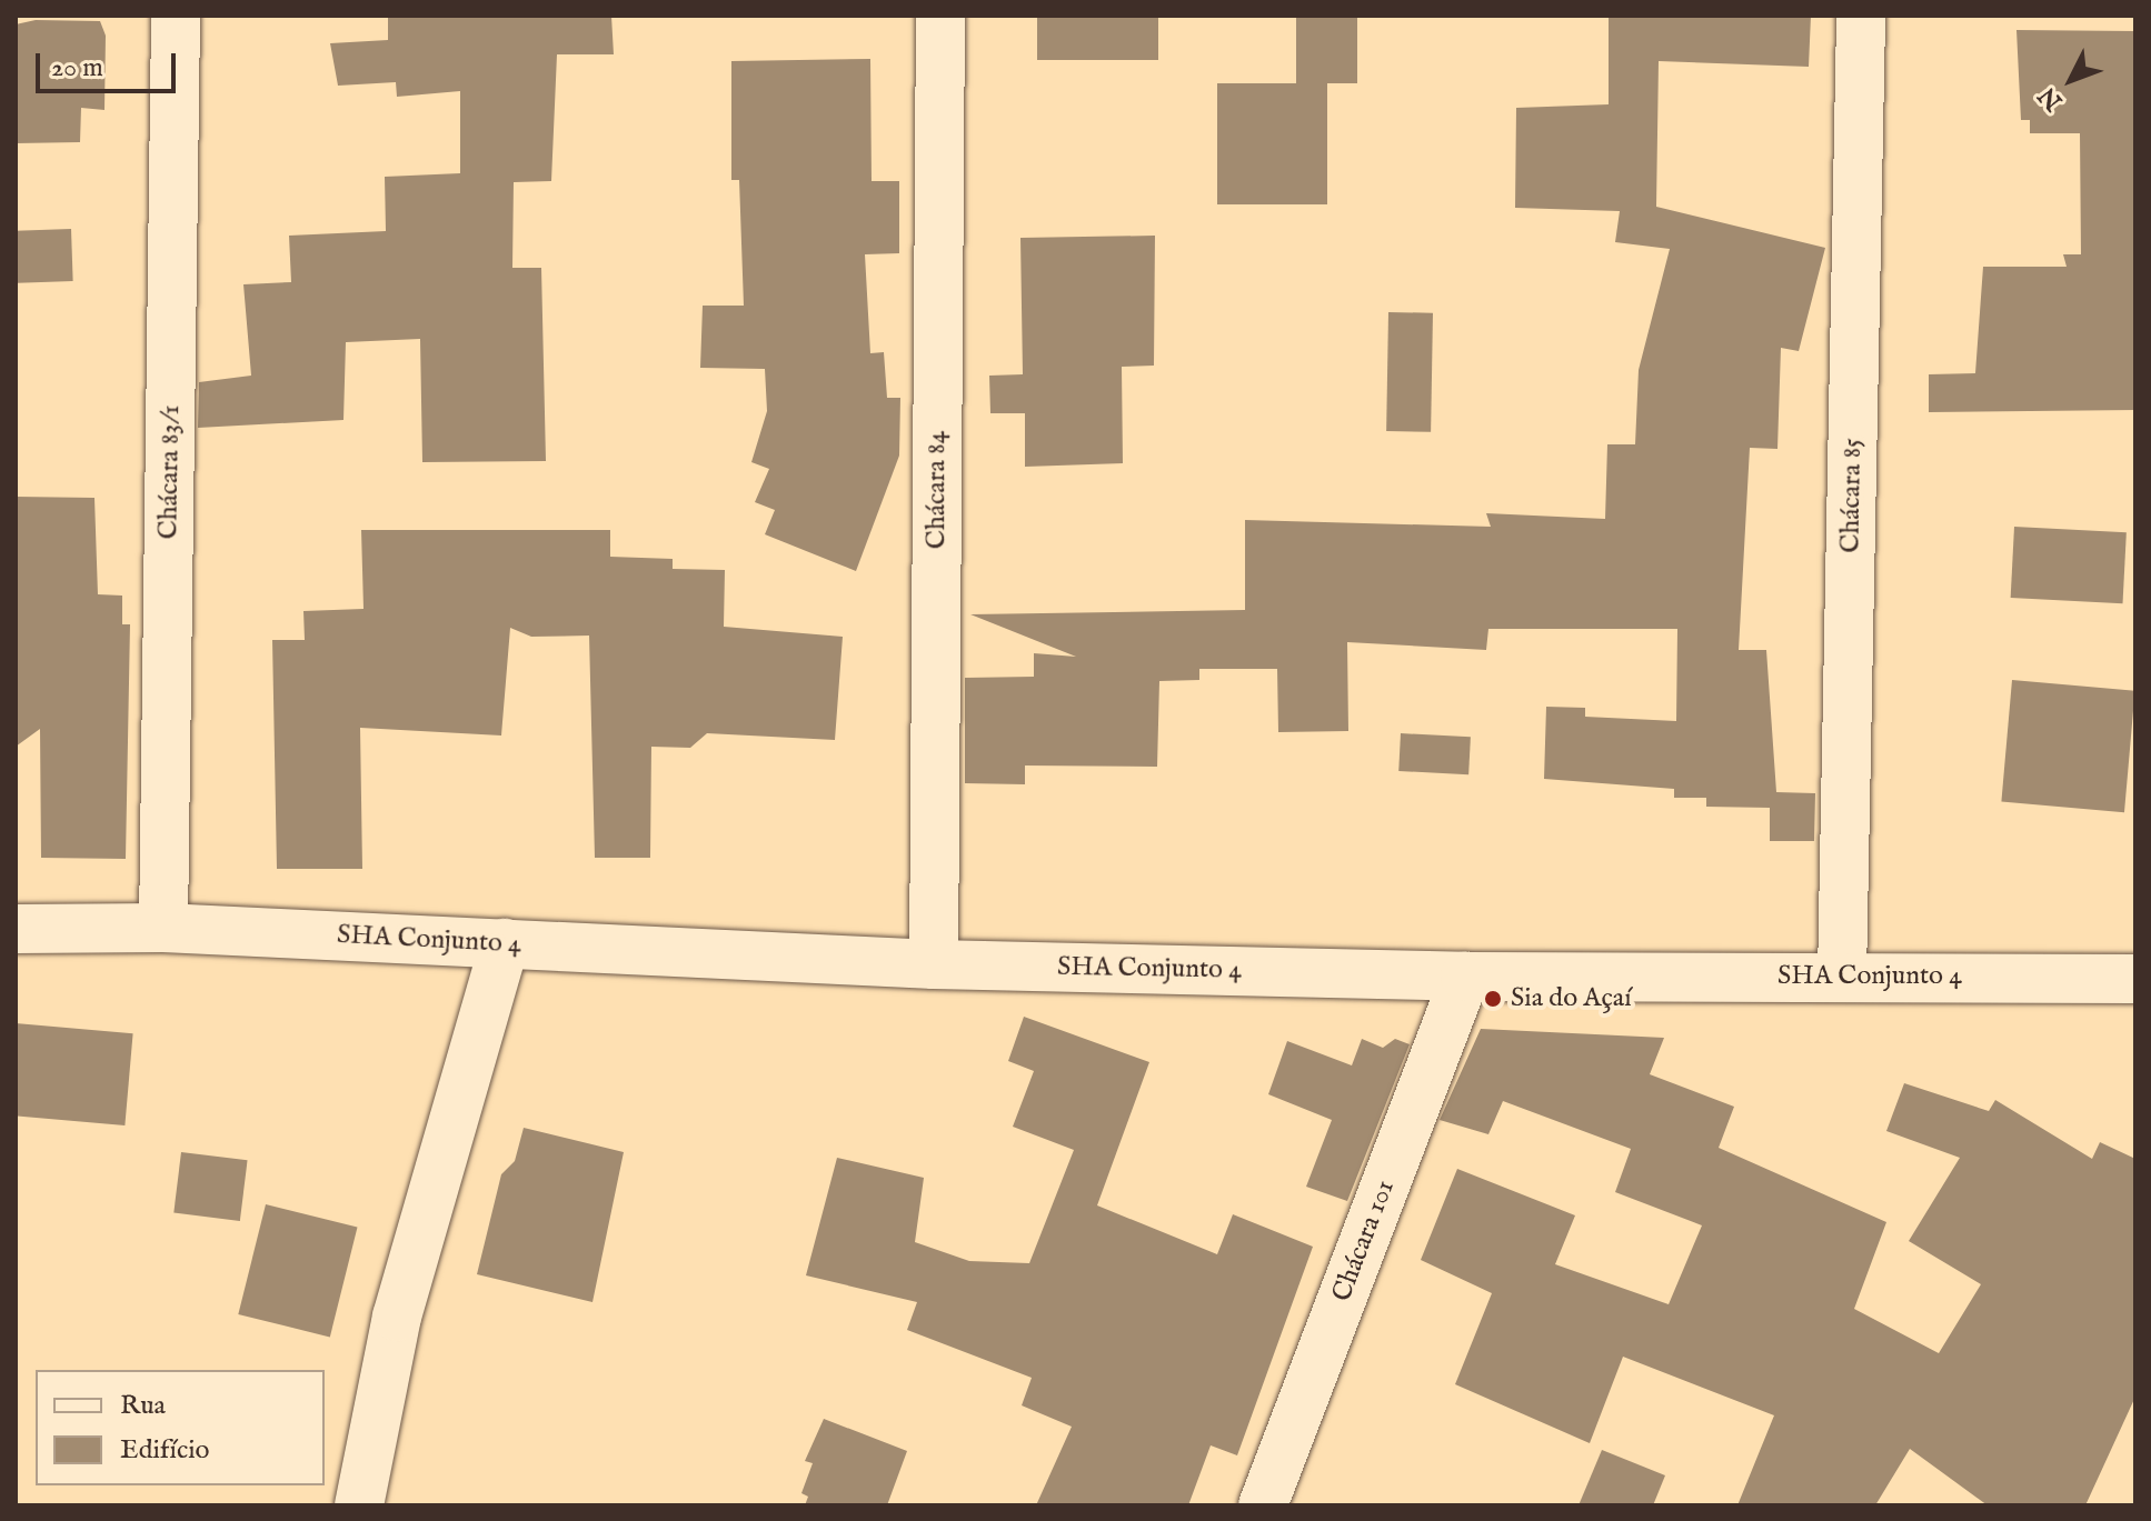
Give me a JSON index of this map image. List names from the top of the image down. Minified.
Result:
{"streets":{"street":["Chácara 83/1","Chácara 84","Chácara 85","SHA Conjunto 4","Chácara 101"]},"crossings":[["Chácara 83/1","SHA Conjunto 4"],["Chácara 84","SHA Conjunto 4"],["Chácara 85","SHA Conjunto 4"],["SHA Conjunto 4","Chácara 101"]],"places":["Sia do Açaí"],"legend":["Rua","Edifício"],"scale_bar":"20 m","north":"bottom left"}
